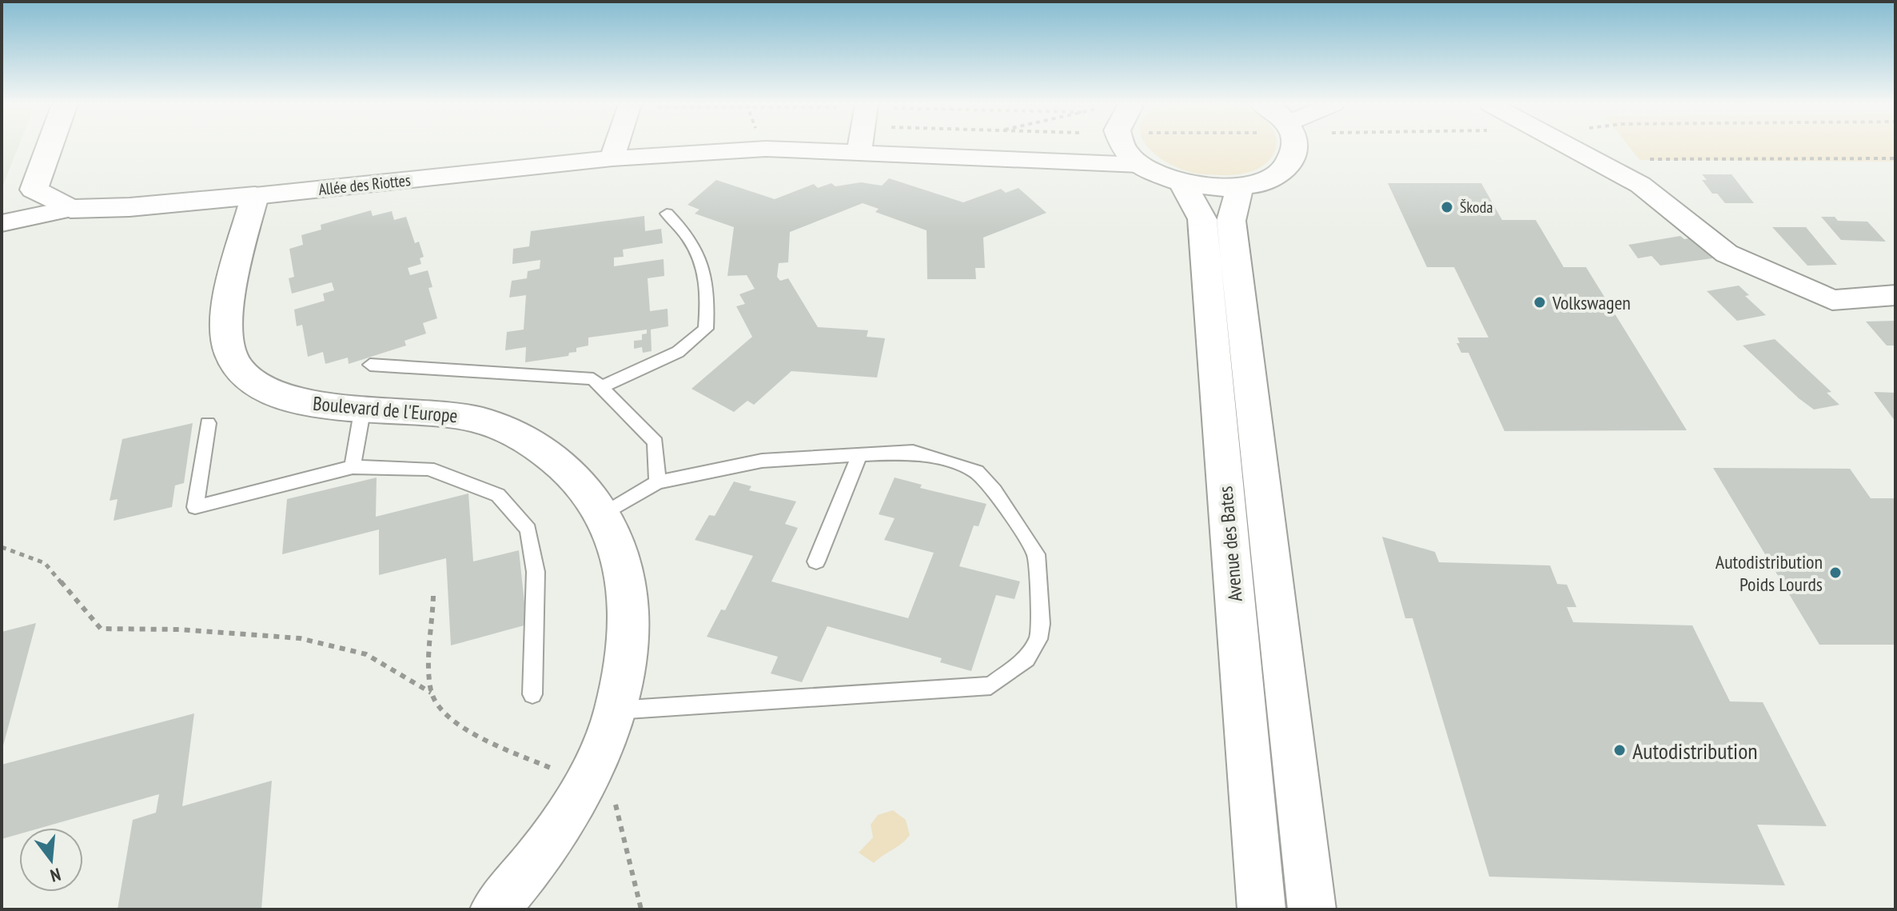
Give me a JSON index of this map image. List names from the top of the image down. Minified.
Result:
{"streets":{"main road":["Boulevard de l'Europe","Avenue des Bates"],"street":["Allée des Riottes"]},"crossings":[["Allée des Riottes","Boulevard de l'Europe"]],"places":["Škoda","Volkswagen","Autodistribution Poids Lourds","Autodistribution"],"north":"bottom"}
